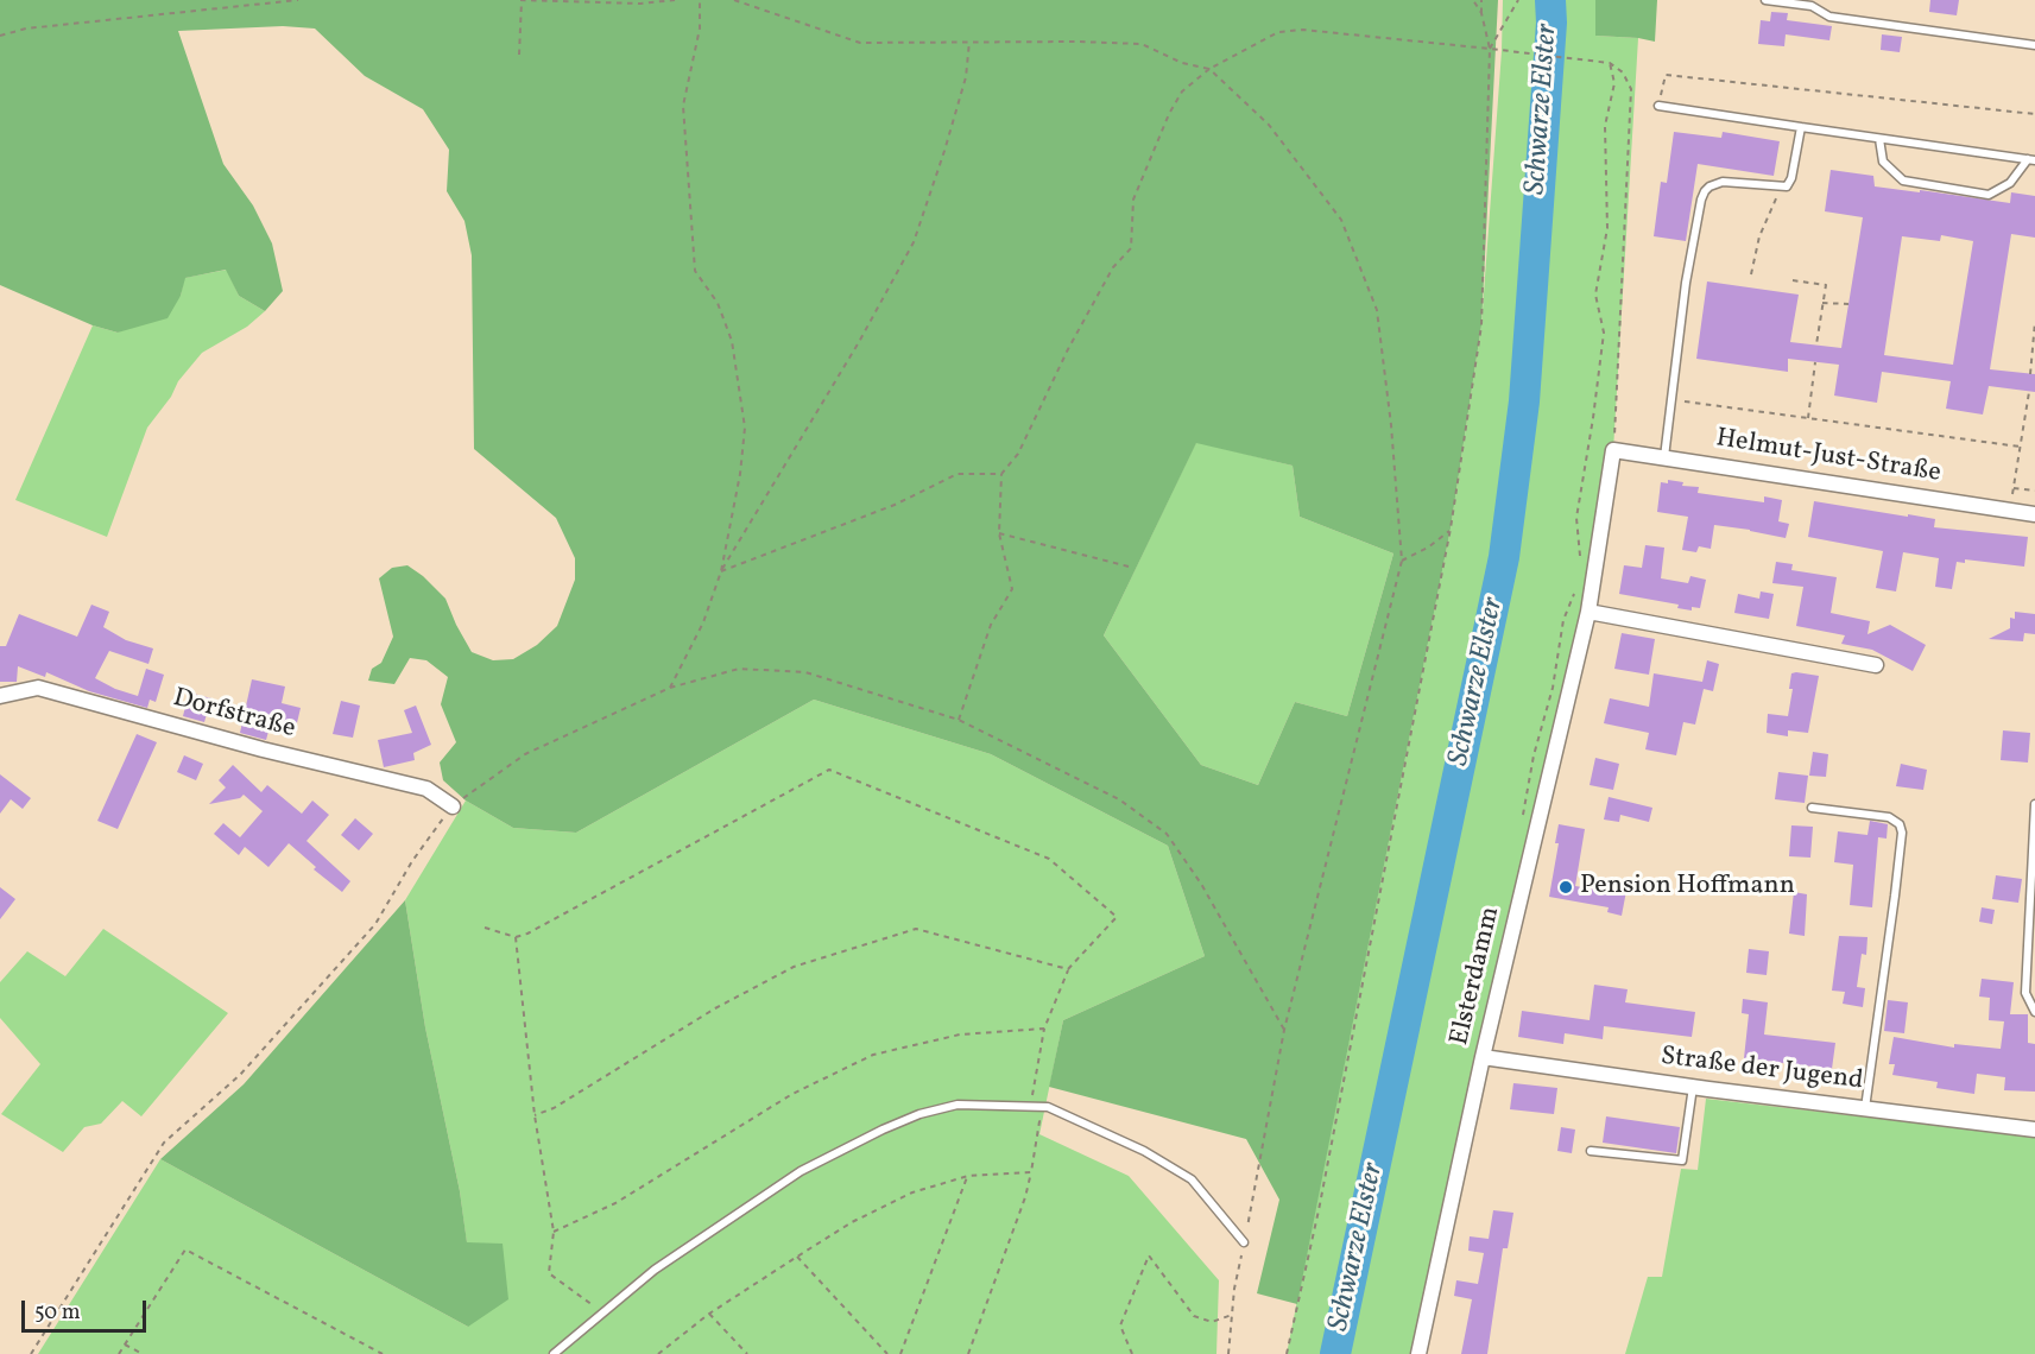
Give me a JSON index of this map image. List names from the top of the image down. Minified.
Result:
{"streets":{"street":["Helmut-Just-Straße","Dorfstraße","Elsterdamm","Straße der Jugend"]},"crossings":[["Helmut-Just-Straße","Elsterdamm"],["Elsterdamm","Straße der Jugend"]],"water":["Schwarze Elster"],"places":["Pension Hoffmann"],"scale_bar":"50 m"}
